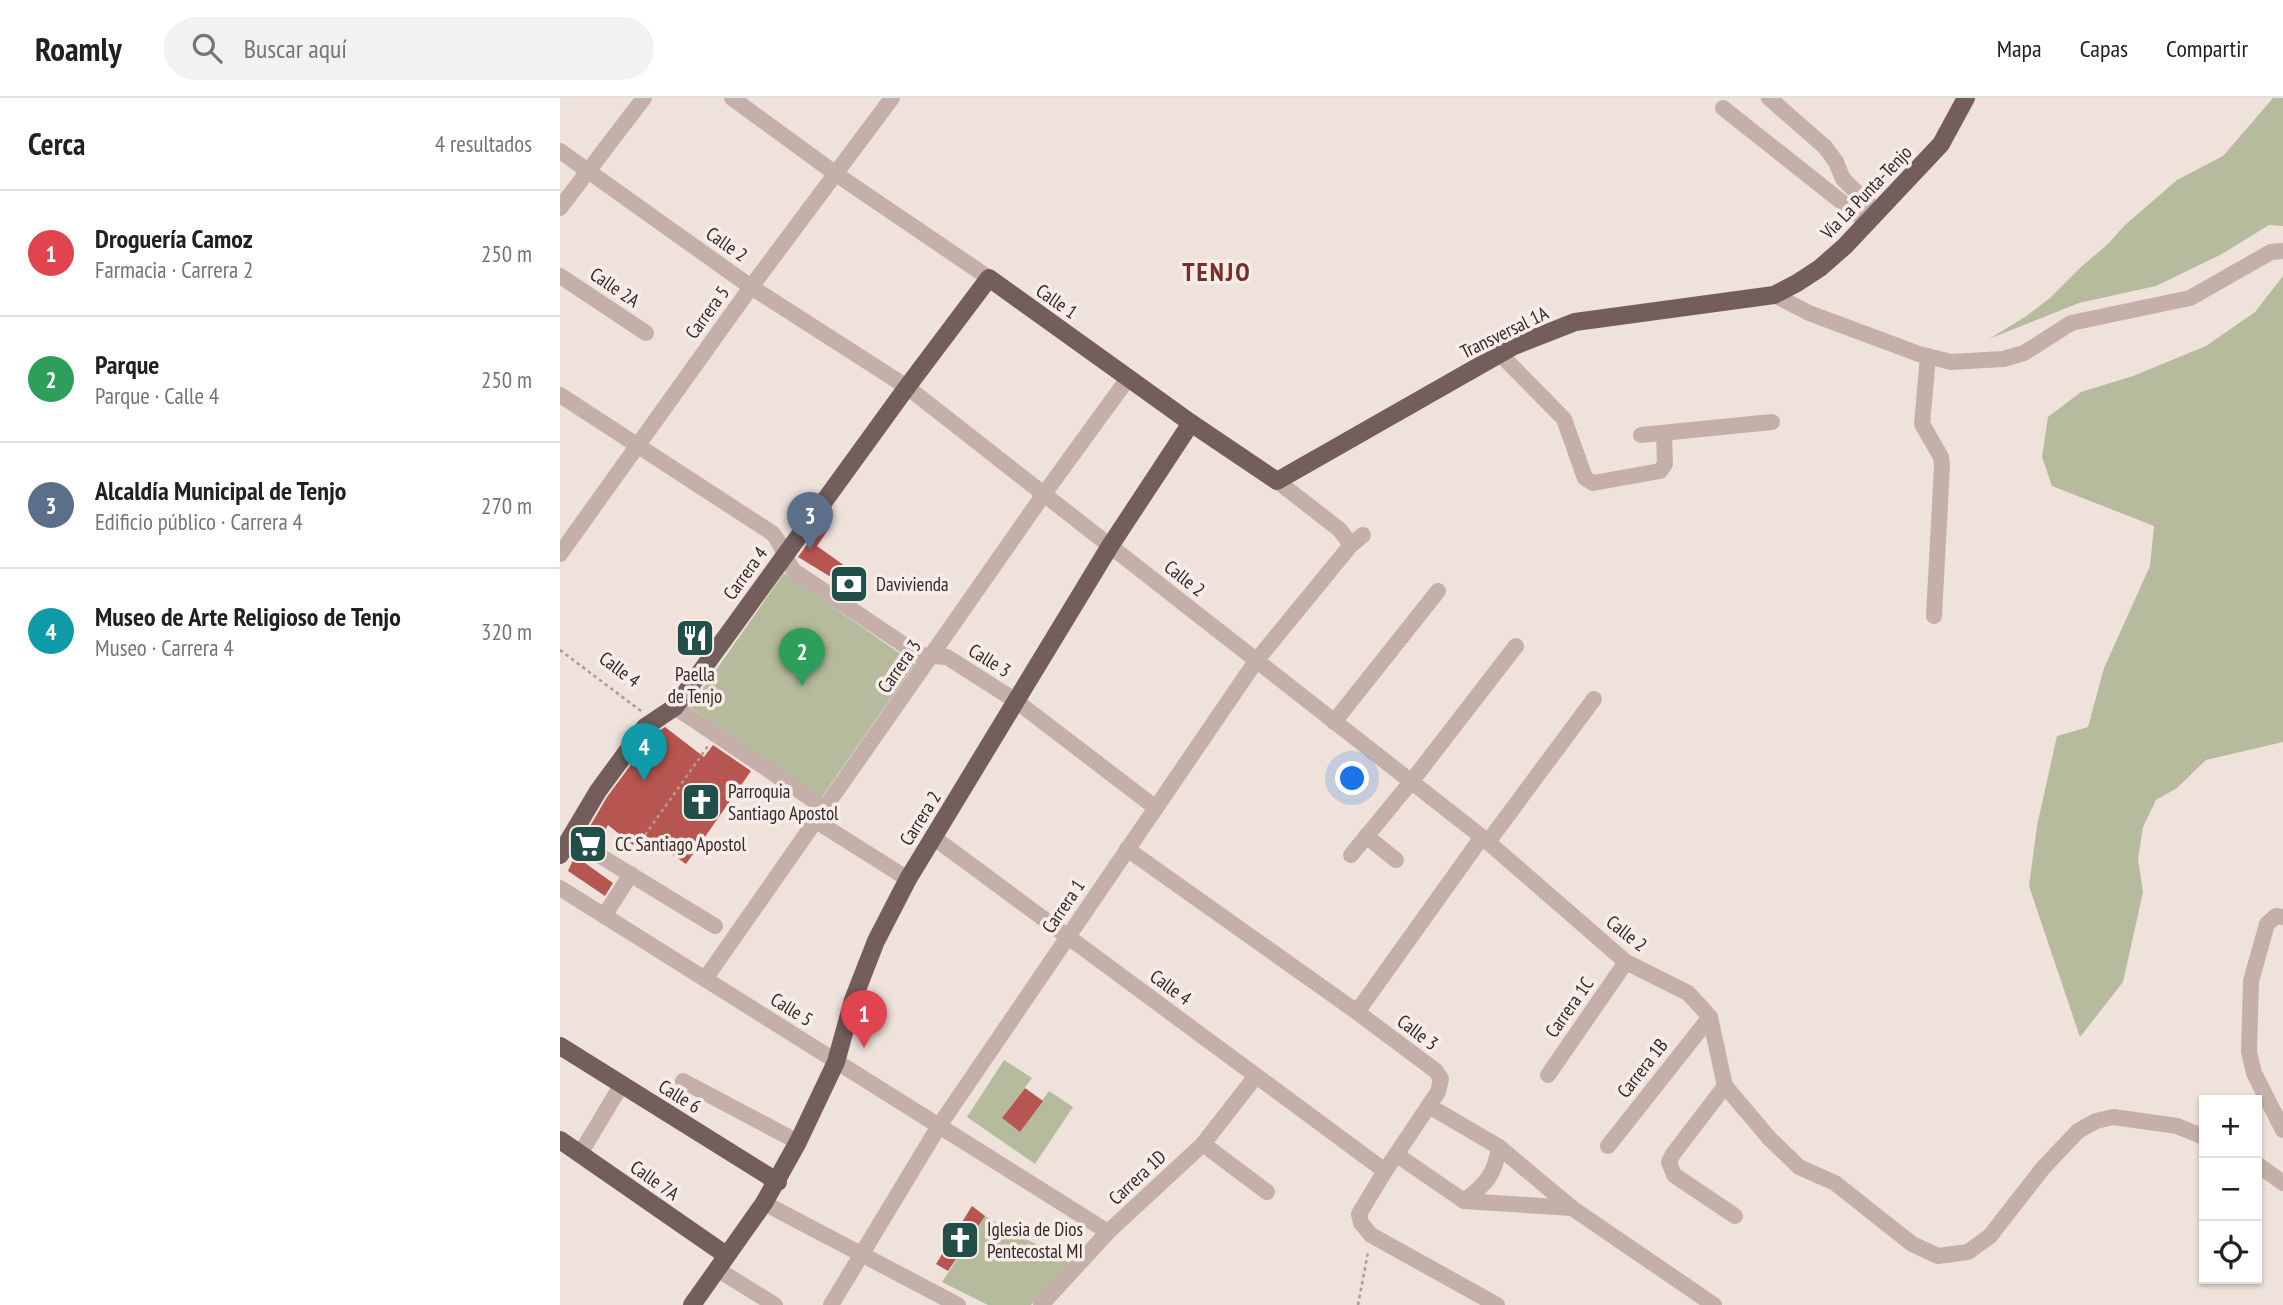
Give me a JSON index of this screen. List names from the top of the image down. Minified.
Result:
{"streets":{"main road":["Vía La Punta-Tenjo","Calle 1","Transversal 1A","Carrera 4","Carrera 2","Calle 6","Calle 7A"],"street":["Calle 2","Calle 2A","Carrera 5","Calle 3","Carrera 3","Calle 4","Carrera 1","Carrera 1C","Calle 5","Carrera 1B","Carrera 1D"]},"crossings":[["Vía La Punta-Tenjo","Transversal 1A"],["Calle 2","Carrera 5"],["Calle 2","Carrera 4"],["Calle 2","Carrera 3"],["Calle 2","Carrera 2"],["Calle 2","Carrera 1"],["Calle 2","Carrera 1C"],["Calle 2","Carrera 1B"],["Calle 1","Carrera 5"],["Calle 1","Transversal 1A"],["Calle 1","Carrera 4"],["Calle 1","Carrera 3"],["Calle 1","Carrera 2"],["Calle 1","Carrera 1"],["Carrera 5","Calle 3"],["Carrera 4","Calle 3"],["Carrera 4","Calle 4"],["Calle 3","Carrera 3"],["Calle 3","Carrera 2"],["Calle 3","Carrera 1"],["Carrera 3","Calle 5"],["Calle 4","Carrera 2"],["Calle 4","Carrera 1"],["Calle 4","Carrera 1D"],["Carrera 2","Calle 5"],["Carrera 2","Calle 6"],["Carrera 2","Calle 7A"],["Carrera 1","Calle 5"],["Calle 5","Carrera 1D"]],"districts":["TENJO"],"places":{"bank":["Davivienda"],"restaurant":["Paella de Tenjo"],"church":["Parroquia Santiago Apostol","Iglesia de Dios Pentecostal MI"],"supermarket":["CC Santiago Apostol"]},"page":{"header":"Roamly","search":"Buscar aquí","nav":["Mapa","Capas","Compartir"],"heading":["Cerca","4 resultados"],"list":[{"mark":"1","name":"Droguería Camoz","note":"Farmacia · Carrera 2","value":"250 m"},{"mark":"2","name":"Parque","note":"Parque · Calle 4","value":"250 m"},{"mark":"3","name":"Alcaldía Municipal de Tenjo","note":"Edificio público · Carrera 4","value":"270 m"},{"mark":"4","name":"Museo de Arte Religioso de Tenjo","note":"Museo · Carrera 4","value":"320 m"}],"pins":["3","2","4","1"],"map_buttons":["+","−"]}}
